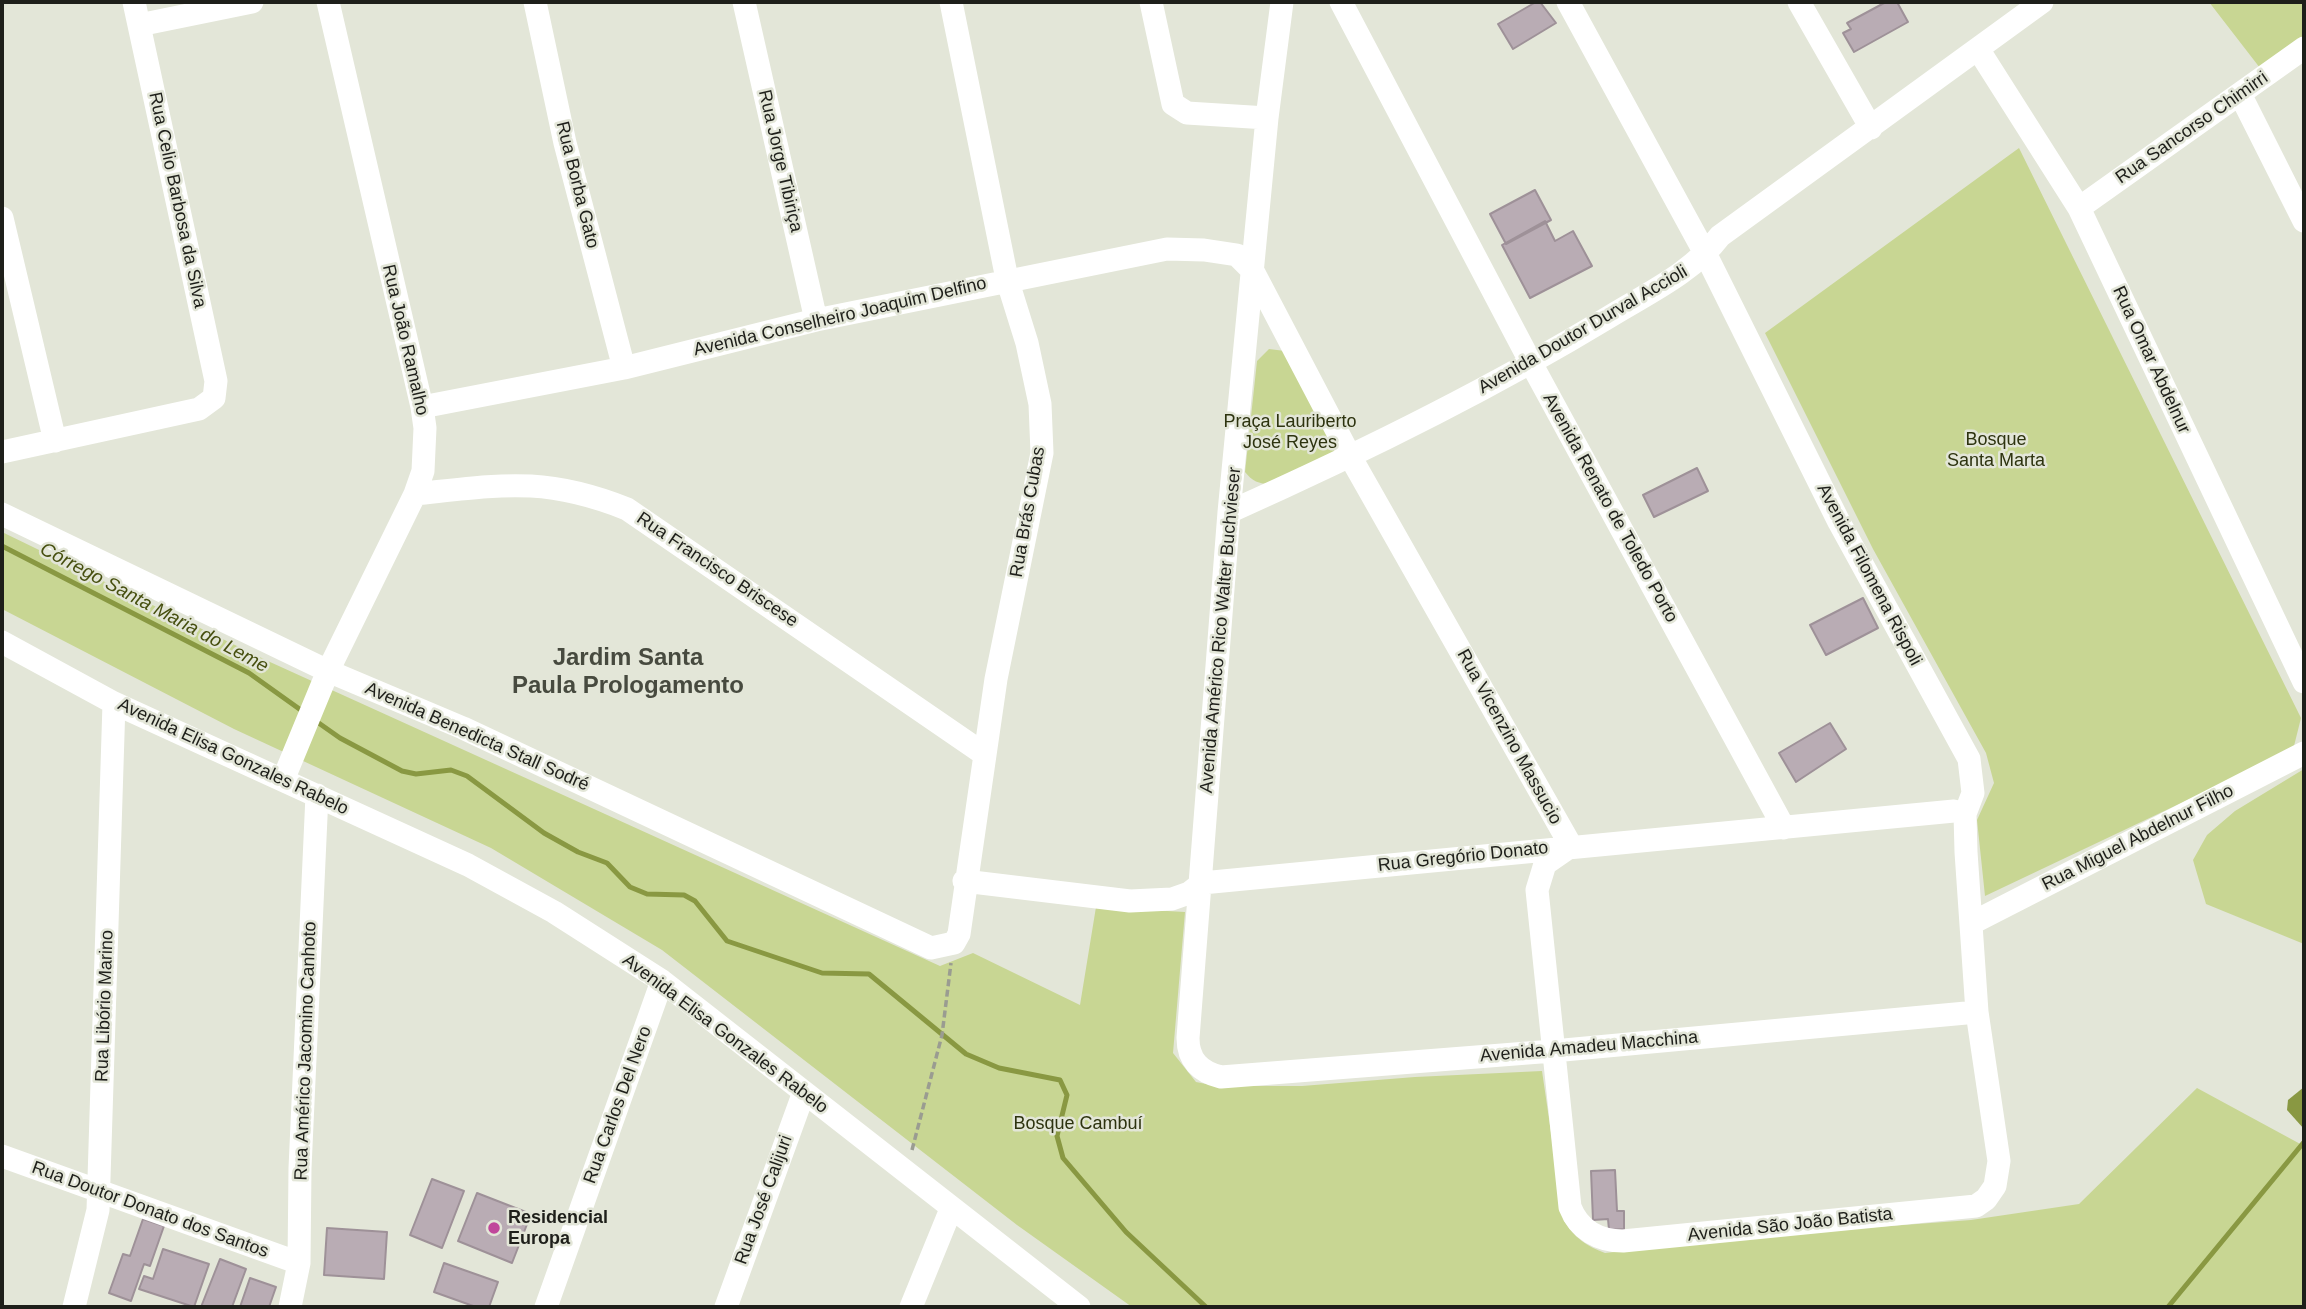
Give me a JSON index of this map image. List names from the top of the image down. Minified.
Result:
{"streets":{"street":["Rua Sancorso Chimirri","Rua Jorge Tibiriça","Rua Borba Gato","Rua Celio Barbosa da Silva","Avenida Conselheiro Joaquim Delfino","Avenida Doutor Durval Accioli","Rua João Ramalho","Rua Omar Abdelnur","Avenida Renato de Toledo Porto","Rua Brás Cubas","Rua Francisco Briscese","Avenida Filomena Rispoli","Avenida Américo Rico Walter Buchvieser","Avenida Benedicta Stall Sodré","Rua Vicenzino Massucio","Avenida Elisa Gonzales Rabelo","Rua Miguel Abdelnur Filho","Rua Gregório Donato","Rua Libório Marino","Avenida Amadeu Macchina","Rua Américo Jacomino Canhoto","Rua Carlos Del Nero","Rua José Calijuri","Rua Doutor Donato dos Santos","Avenida São João Batista"]},"crossings":[["Rua Sancorso Chimirri","Rua Omar Abdelnur"],["Rua Jorge Tibiriça","Avenida Conselheiro Joaquim Delfino"],["Rua Borba Gato","Avenida Conselheiro Joaquim Delfino"],["Avenida Conselheiro Joaquim Delfino","Rua João Ramalho"],["Avenida Conselheiro Joaquim Delfino","Rua Brás Cubas"],["Avenida Conselheiro Joaquim Delfino","Avenida Américo Rico Walter Buchvieser"],["Avenida Conselheiro Joaquim Delfino","Rua Vicenzino Massucio"],["Avenida Doutor Durval Accioli","Rua Omar Abdelnur"],["Avenida Doutor Durval Accioli","Avenida Renato de Toledo Porto"],["Avenida Doutor Durval Accioli","Avenida Filomena Rispoli"],["Avenida Doutor Durval Accioli","Avenida Américo Rico Walter Buchvieser"],["Avenida Doutor Durval Accioli","Rua Vicenzino Massucio"],["Rua João Ramalho","Rua Francisco Briscese"],["Rua João Ramalho","Avenida Benedicta Stall Sodré"],["Rua João Ramalho","Avenida Elisa Gonzales Rabelo"],["Avenida Renato de Toledo Porto","Rua Gregório Donato"],["Rua Brás Cubas","Rua Francisco Briscese"],["Rua Brás Cubas","Avenida Benedicta Stall Sodré"],["Rua Brás Cubas","Rua Gregório Donato"],["Avenida Filomena Rispoli","Rua Miguel Abdelnur Filho"],["Avenida Filomena Rispoli","Rua Gregório Donato"],["Avenida Filomena Rispoli","Avenida Amadeu Macchina"],["Avenida Filomena Rispoli","Avenida São João Batista"],["Avenida Américo Rico Walter Buchvieser","Rua Vicenzino Massucio"],["Avenida Américo Rico Walter Buchvieser","Rua Gregório Donato"],["Avenida Américo Rico Walter Buchvieser","Avenida Amadeu Macchina"],["Rua Vicenzino Massucio","Rua Gregório Donato"],["Avenida Elisa Gonzales Rabelo","Rua Libório Marino"],["Avenida Elisa Gonzales Rabelo","Rua Américo Jacomino Canhoto"],["Avenida Elisa Gonzales Rabelo","Rua Carlos Del Nero"],["Avenida Elisa Gonzales Rabelo","Rua José Calijuri"],["Rua Libório Marino","Rua Doutor Donato dos Santos"],["Avenida Amadeu Macchina","Avenida São João Batista"],["Rua Américo Jacomino Canhoto","Rua Doutor Donato dos Santos"]],"districts":["Jardim Santa Paula Prologamento"],"water":["Córrego Santa Maria do Leme"],"parks":["Praça Lauriberto José Reyes","Bosque Santa Marta","Bosque Cambuí"],"places":["Residencial Europa"]}
